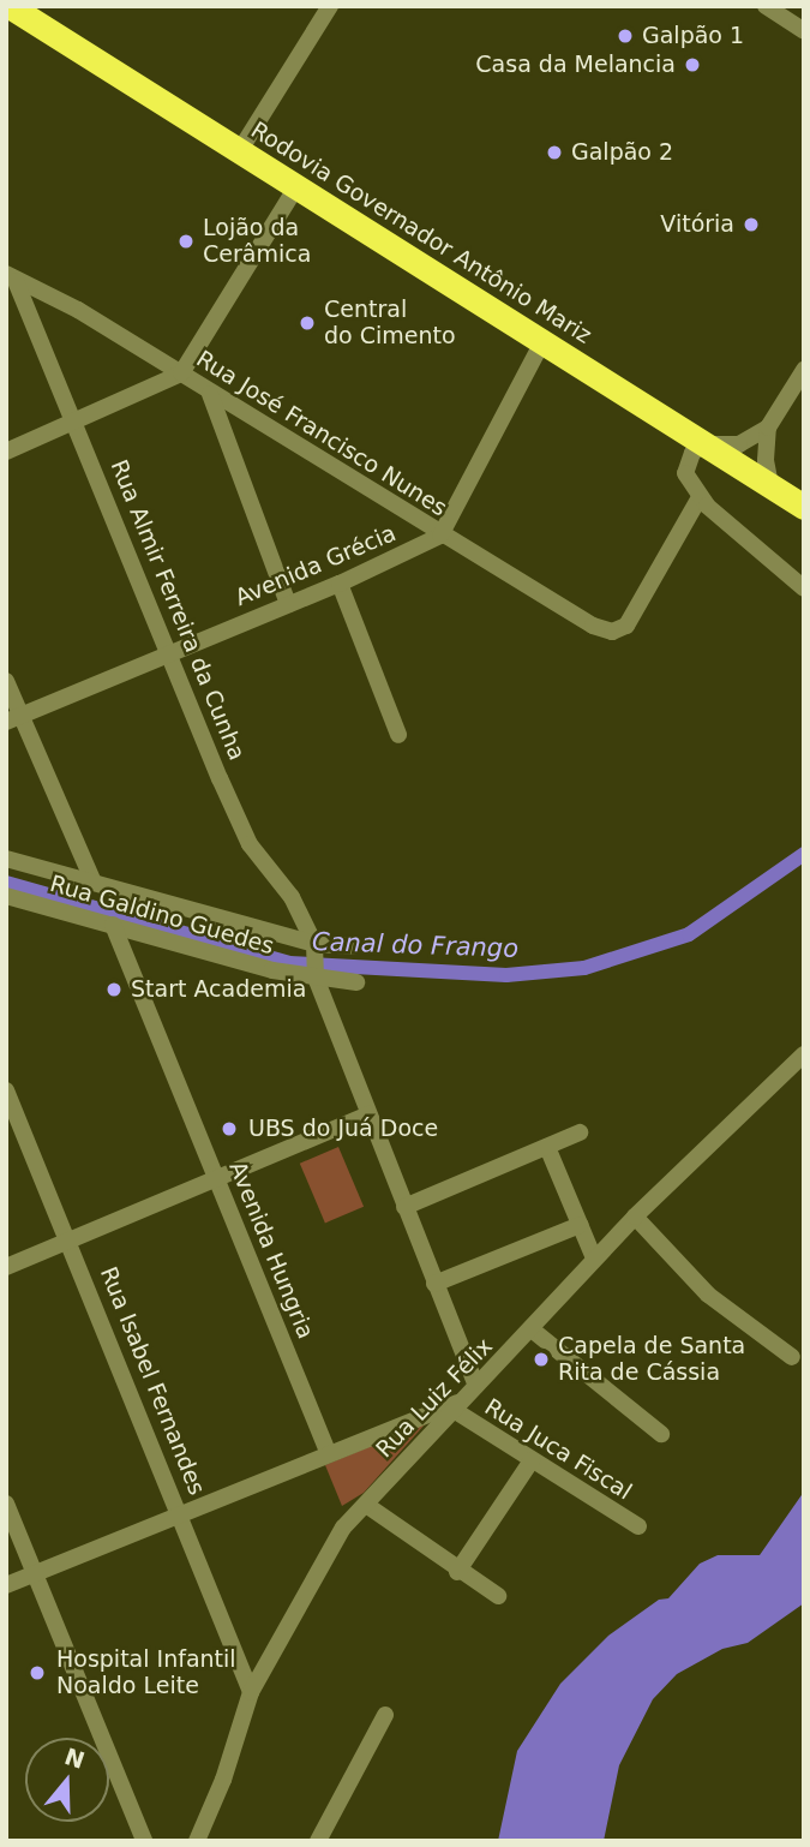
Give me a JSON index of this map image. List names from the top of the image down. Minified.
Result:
{"streets":{"highway":["Rodovia Governador Antônio Mariz"],"street":["Rua José Francisco Nunes","Avenida Grécia","Rua Almir Ferreira da Cunha","Rua Galdino Guedes","Avenida Hungria","Rua Isabel Fernandes","Rua Luiz Félix","Rua Juca Fiscal"]},"crossings":[["Rua José Francisco Nunes","Avenida Grécia"],["Rua José Francisco Nunes","Rua Almir Ferreira da Cunha"],["Avenida Grécia","Rua Almir Ferreira da Cunha"],["Rua Almir Ferreira da Cunha","Rua Galdino Guedes"],["Rua Almir Ferreira da Cunha","Rua Luiz Félix"],["Rua Galdino Guedes","Avenida Hungria"],["Rua Isabel Fernandes","Rua Luiz Félix"],["Rua Luiz Félix","Rua Juca Fiscal"]],"water":["Canal do Frango"],"places":["Galpão 1","Casa da Melancia","Galpão 2","Vitória","Lojão da Cerâmica","Central do Cimento","Start Academia","UBS do Juá Doce","Capela de Santa Rita de Cássia","Hospital Infantil Noaldo Leite"],"north":"top"}
